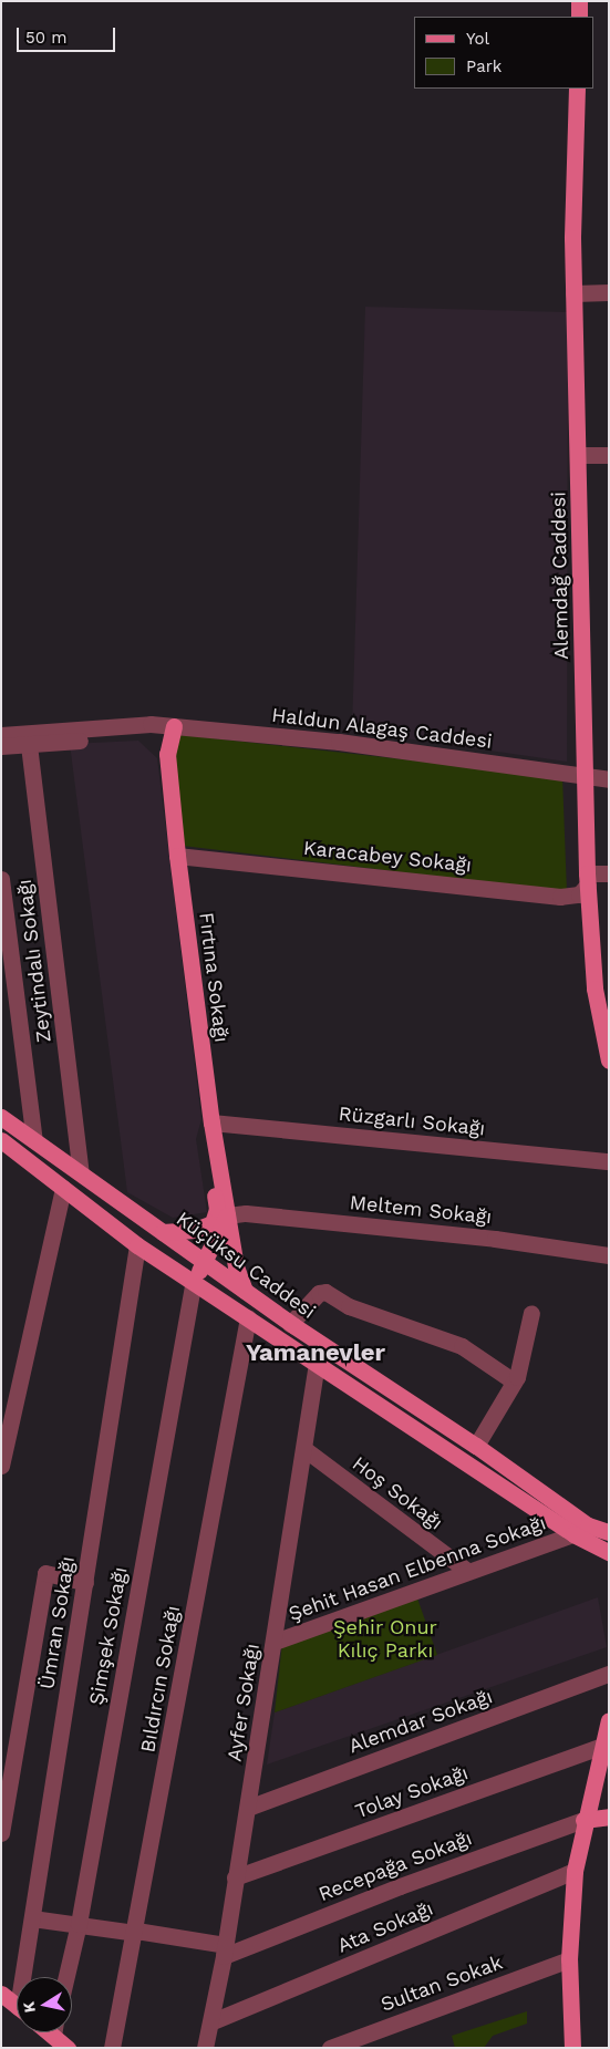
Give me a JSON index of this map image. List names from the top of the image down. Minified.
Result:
{"streets":{"main road":["Alemdağ Caddesi","Fırtına Sokağı","Küçüksu Caddesi"],"street":["Haldun Alagaş Caddesi","Karacabey Sokağı","Zeytindalı Sokağı","Rüzgarlı Sokağı","Meltem Sokağı","Hoş Sokağı","Şehit Hasan Elbenna Sokağı","Ümran Sokağı","Şimşek Sokağı","Bıldırcın Sokağı","Ayfer Sokağı","Alemdar Sokağı","Tolay Sokağı","Recepağa Sokağı","Ata Sokağı","Sultan Sokak"]},"crossings":[["Alemdağ Caddesi","Haldun Alagaş Caddesi"],["Alemdağ Caddesi","Karacabey Sokağı"],["Haldun Alagaş Caddesi","Zeytindalı Sokağı"],["Haldun Alagaş Caddesi","Fırtına Sokağı"],["Karacabey Sokağı","Fırtına Sokağı"],["Zeytindalı Sokağı","Küçüksu Caddesi"],["Fırtına Sokağı","Rüzgarlı Sokağı"],["Fırtına Sokağı","Meltem Sokağı"],["Fırtına Sokağı","Küçüksu Caddesi"],["Küçüksu Caddesi","Şehit Hasan Elbenna Sokağı"],["Küçüksu Caddesi","Ümran Sokağı"],["Küçüksu Caddesi","Şimşek Sokağı"],["Küçüksu Caddesi","Bıldırcın Sokağı"],["Küçüksu Caddesi","Ayfer Sokağı"],["Hoş Sokağı","Şehit Hasan Elbenna Sokağı"],["Hoş Sokağı","Ayfer Sokağı"],["Şehit Hasan Elbenna Sokağı","Ayfer Sokağı"],["Ayfer Sokağı","Alemdar Sokağı"],["Ayfer Sokağı","Tolay Sokağı"],["Ayfer Sokağı","Recepağa Sokağı"],["Ayfer Sokağı","Ata Sokağı"]],"districts":["Yamanevler"],"parks":["Şehir Onur Kılıç Parkı"],"legend":["Yol","Park"],"scale_bar":"50 m","north":"left"}
